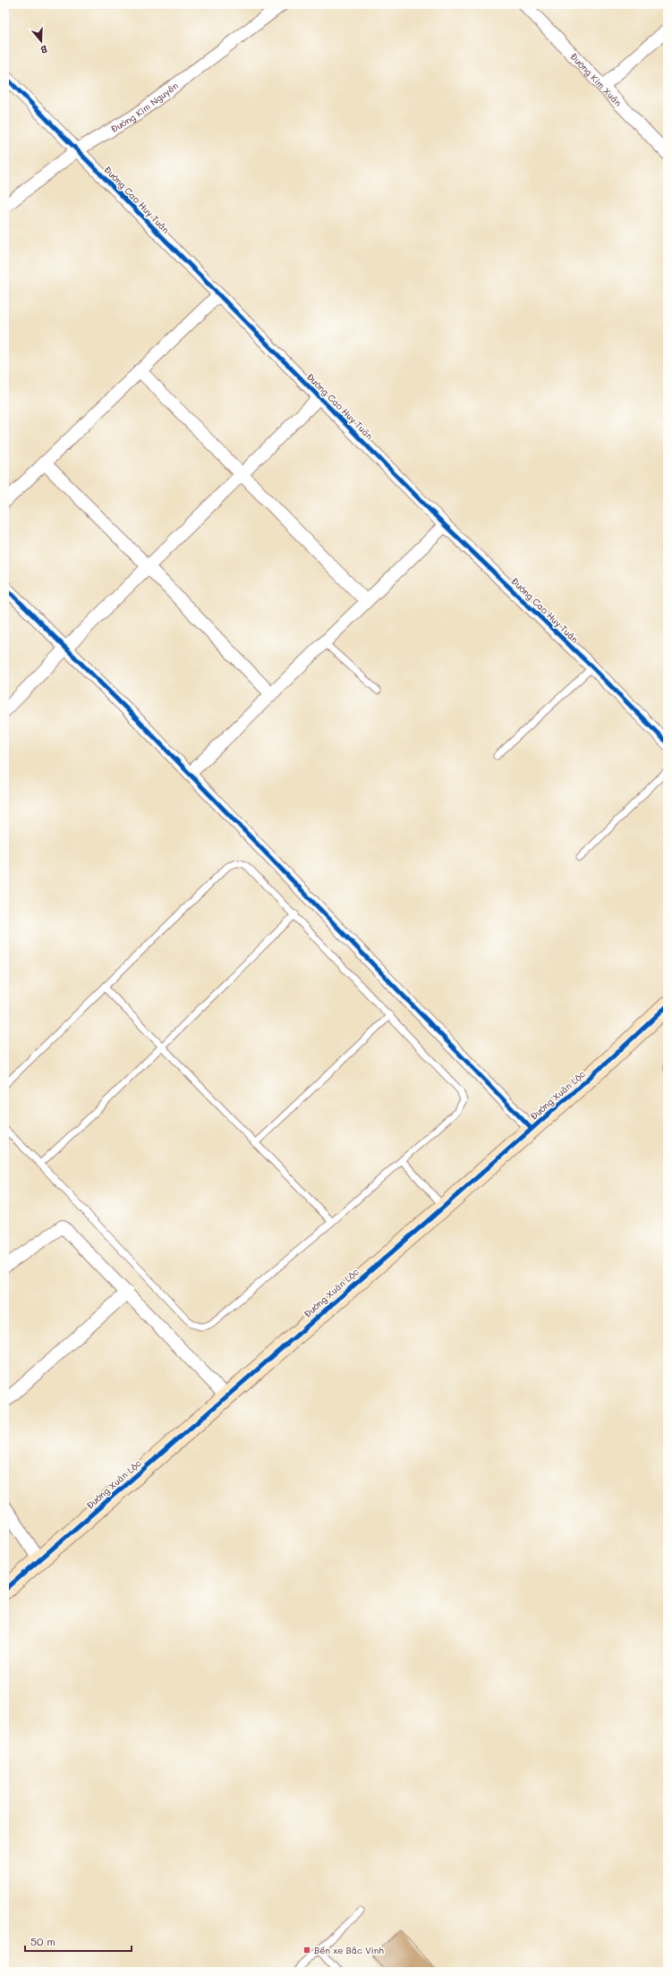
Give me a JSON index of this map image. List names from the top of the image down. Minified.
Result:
{"streets":{"street":["Đường Kim Xuân","Đường Kim Nguyên","Đường Cao Huy Tuân","Đường Xuân Lộc"]},"crossings":[["Đường Kim Nguyên","Đường Cao Huy Tuân"]],"places":{"transit":["Bến xe Bắc Vinh"]},"scale_bar":"50 m","north":"bottom"}
